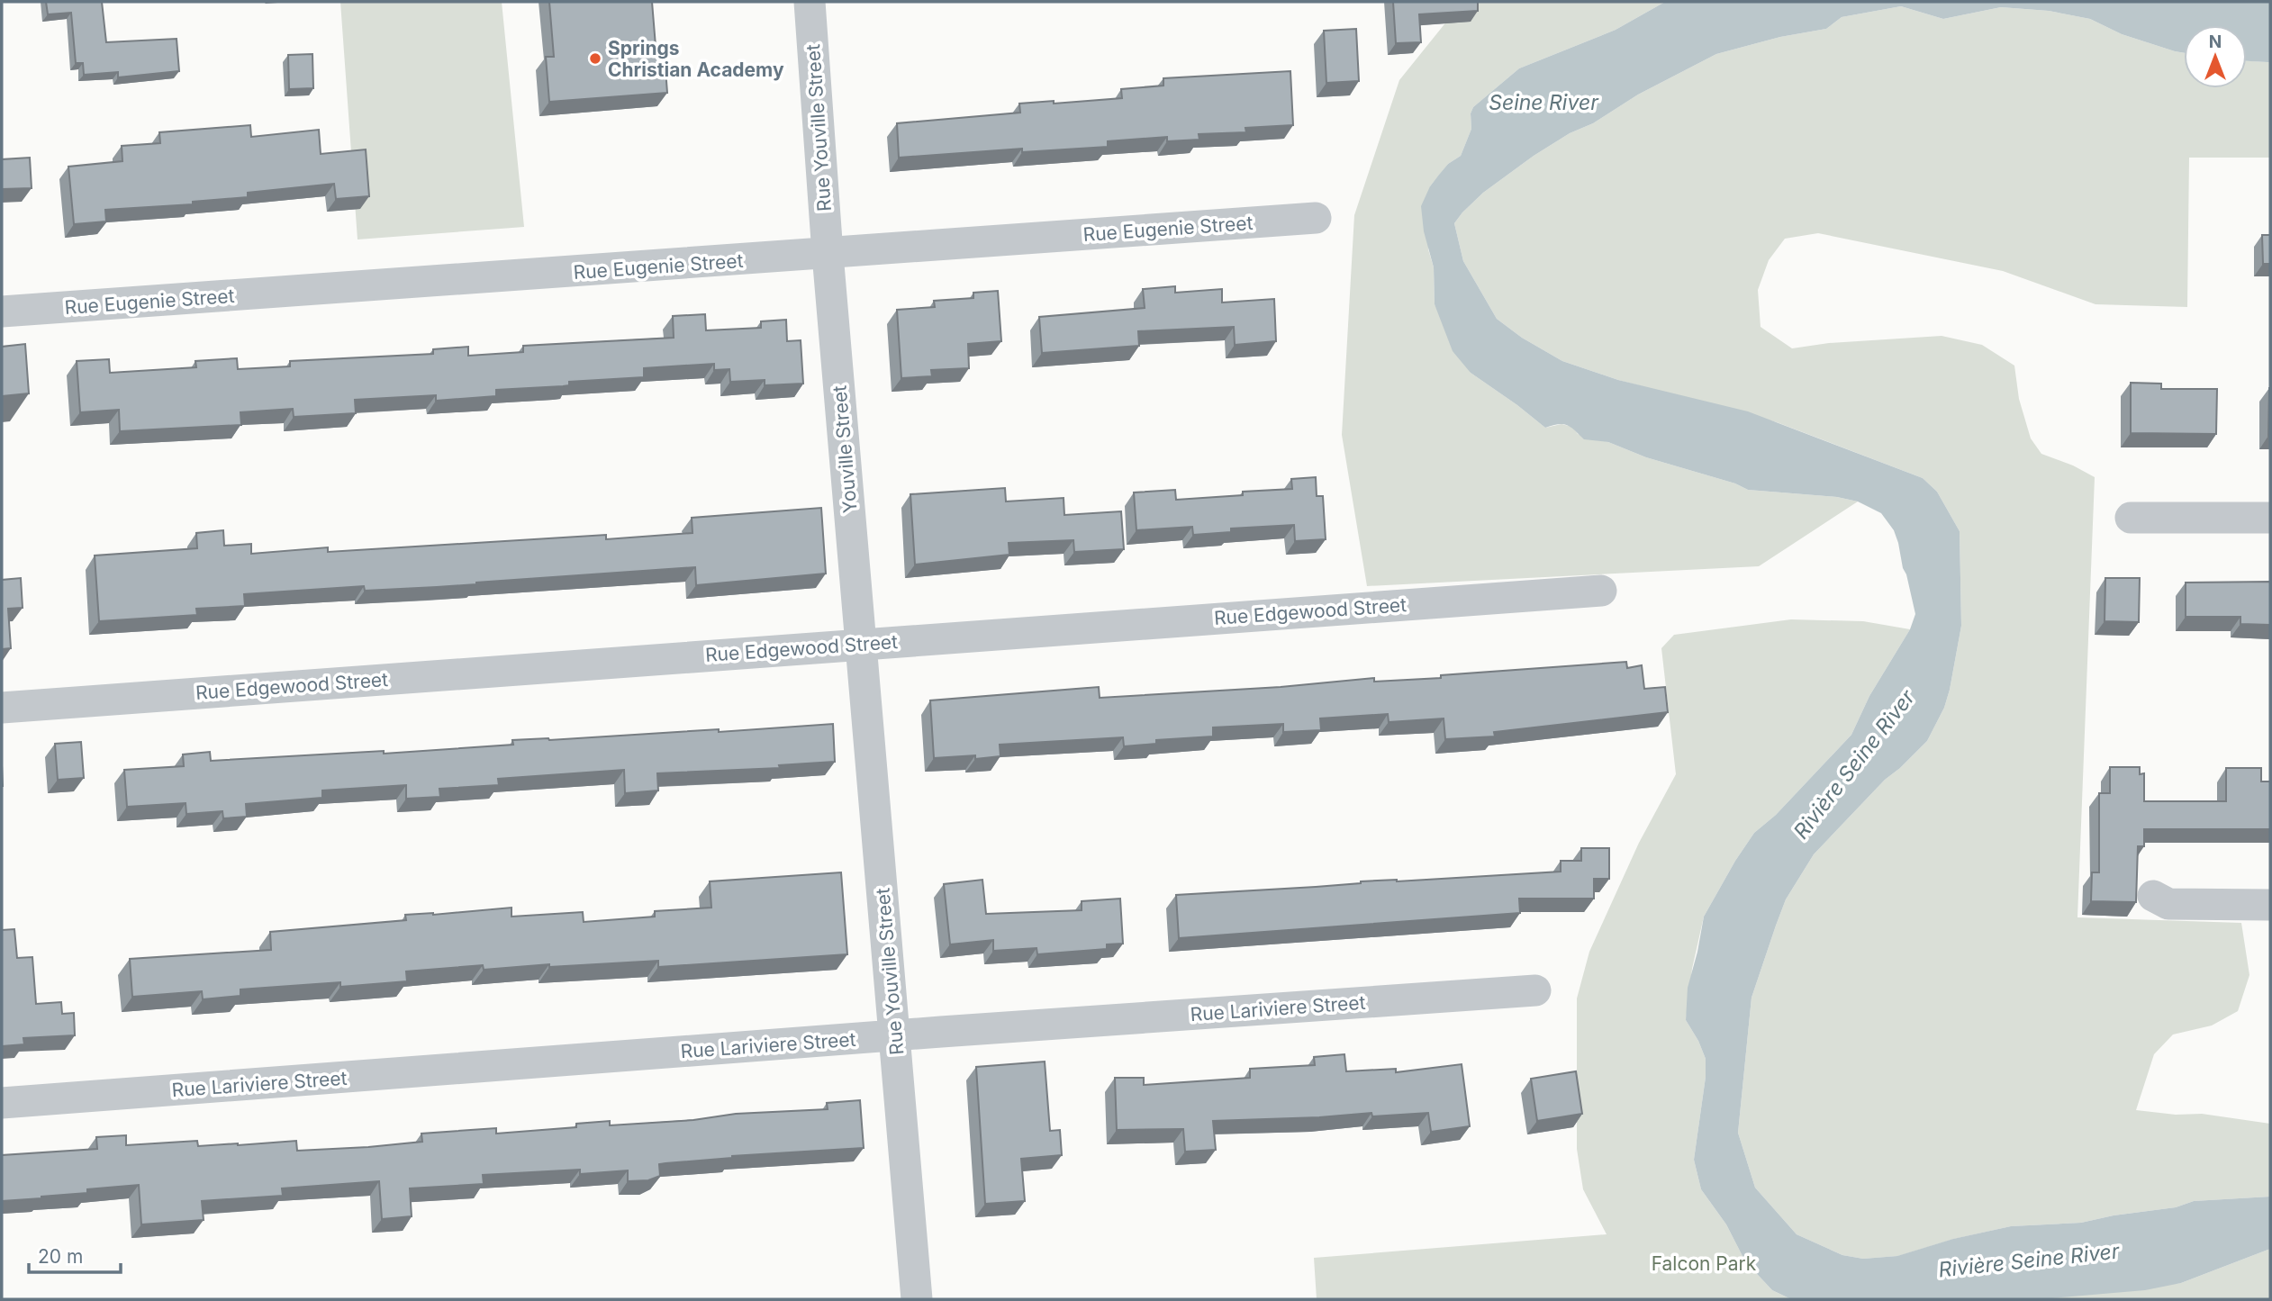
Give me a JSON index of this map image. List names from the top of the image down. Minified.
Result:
{"streets":{"street":["Rue Youville Street","Rue Eugenie Street","Youville Street","Rue Edgewood Street","Rue Lariviere Street"]},"crossings":[["Rue Youville Street","Rue Eugenie Street"],["Rue Youville Street","Youville Street"],["Rue Youville Street","Rue Edgewood Street"],["Rue Youville Street","Rue Lariviere Street"],["Rue Eugenie Street","Youville Street"],["Youville Street","Rue Edgewood Street"]],"water":["Seine River","Rivière Seine River"],"parks":["Falcon Park"],"places":["Springs Christian Academy"],"scale_bar":"20 m","north":"top"}
